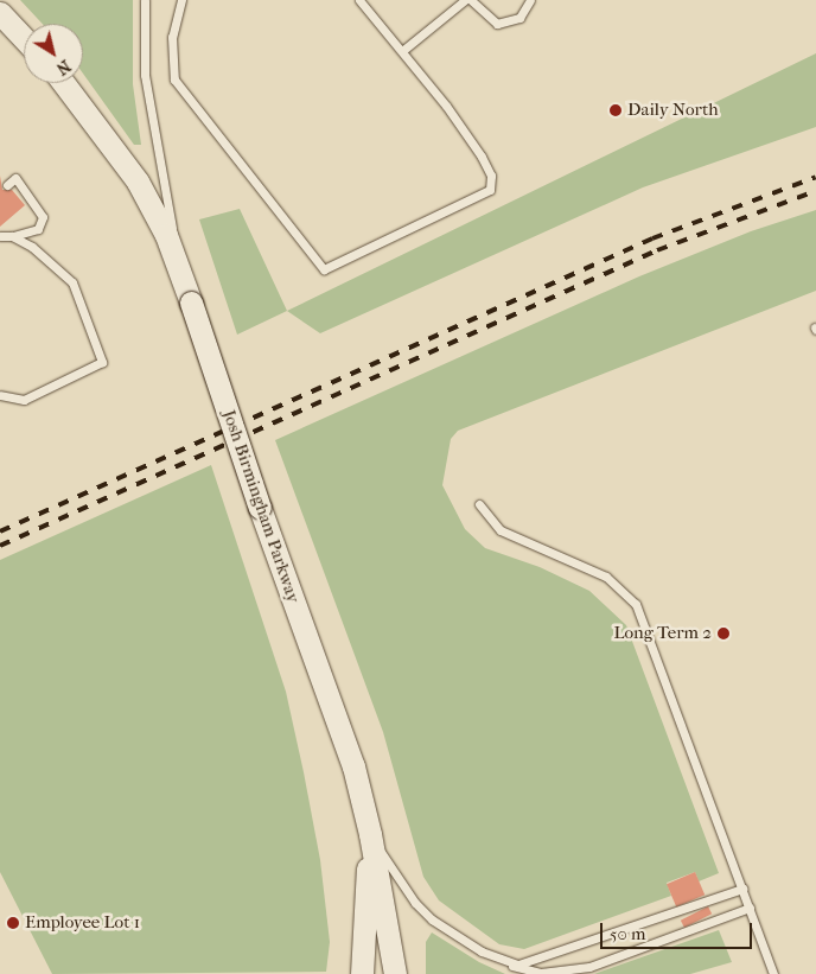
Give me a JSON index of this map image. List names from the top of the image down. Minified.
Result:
{"streets":{"main road":["Josh Birmingham Parkway"]},"places":["Daily North","Long Term 2","Employee Lot 1"],"scale_bar":"50 m","north":"bottom right"}
